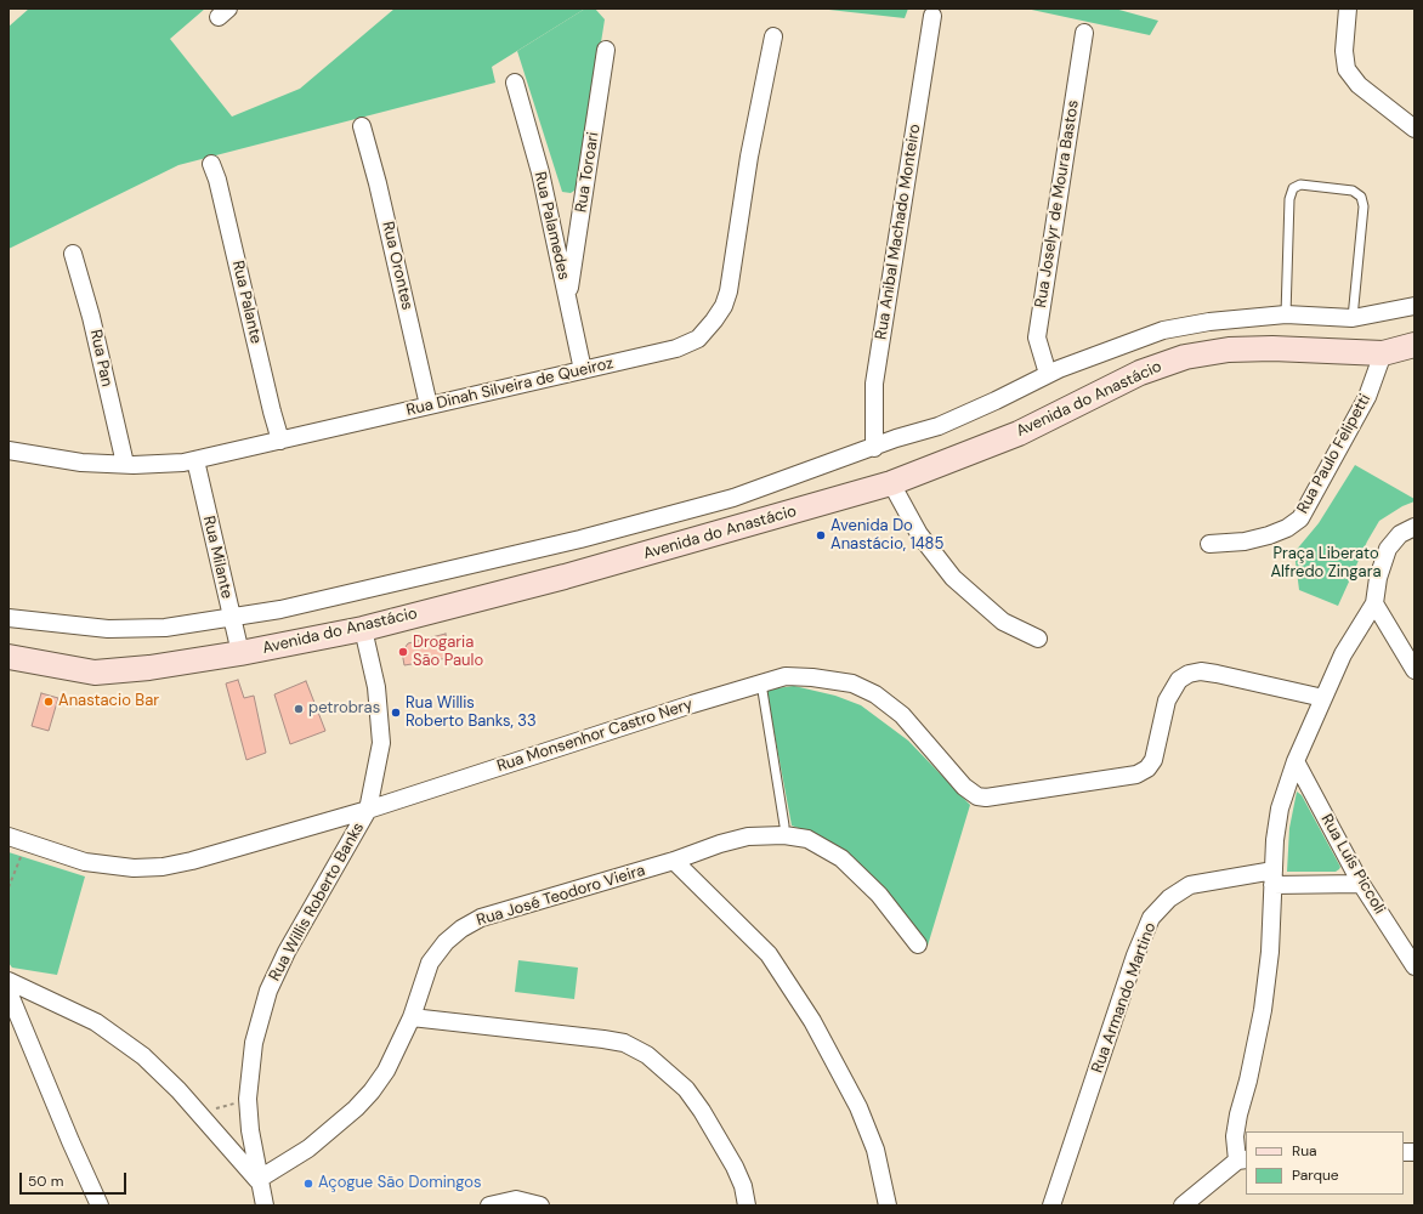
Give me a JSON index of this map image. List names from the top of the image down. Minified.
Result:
{"streets":{"main road":["Avenida do Anastácio"],"street":["Rua Toroari","Rua Joselyr de Moura Bastos","Rua Palamedes","Rua Anibal Machado Monteiro","Rua Orontes","Rua Palante","Rua Pan","Rua Dinah Silveira de Queiroz","Rua Paulo Felipetti","Rua Milante","Rua Monsenhor Castro Nery","Rua Luís Piccoli","Rua José Teodoro Vieira","Rua Willis Roberto Banks","Rua Armando Martino"]},"crossings":[["Rua Toroari","Rua Palamedes"],["Rua Joselyr de Moura Bastos","Avenida do Anastácio"],["Rua Palamedes","Rua Dinah Silveira de Queiroz"],["Rua Anibal Machado Monteiro","Avenida do Anastácio"],["Rua Orontes","Rua Dinah Silveira de Queiroz"],["Rua Palante","Rua Dinah Silveira de Queiroz"],["Rua Pan","Rua Dinah Silveira de Queiroz"],["Rua Dinah Silveira de Queiroz","Rua Milante"],["Avenida do Anastácio","Rua Paulo Felipetti"],["Avenida do Anastácio","Rua Milante"],["Avenida do Anastácio","Rua Willis Roberto Banks"],["Rua Monsenhor Castro Nery","Rua Willis Roberto Banks"],["Rua Luís Piccoli","Rua Armando Martino"],["Rua José Teodoro Vieira","Rua Willis Roberto Banks"]],"parks":["Praça Liberato Alfredo Zingara"],"places":["Avenida Do Anastácio, 1485","Drogaria São Paulo","Anastacio Bar","petrobras","Rua Willis Roberto Banks, 33","Açogue São Domingos"],"legend":["Rua","Parque"],"scale_bar":"50 m"}
